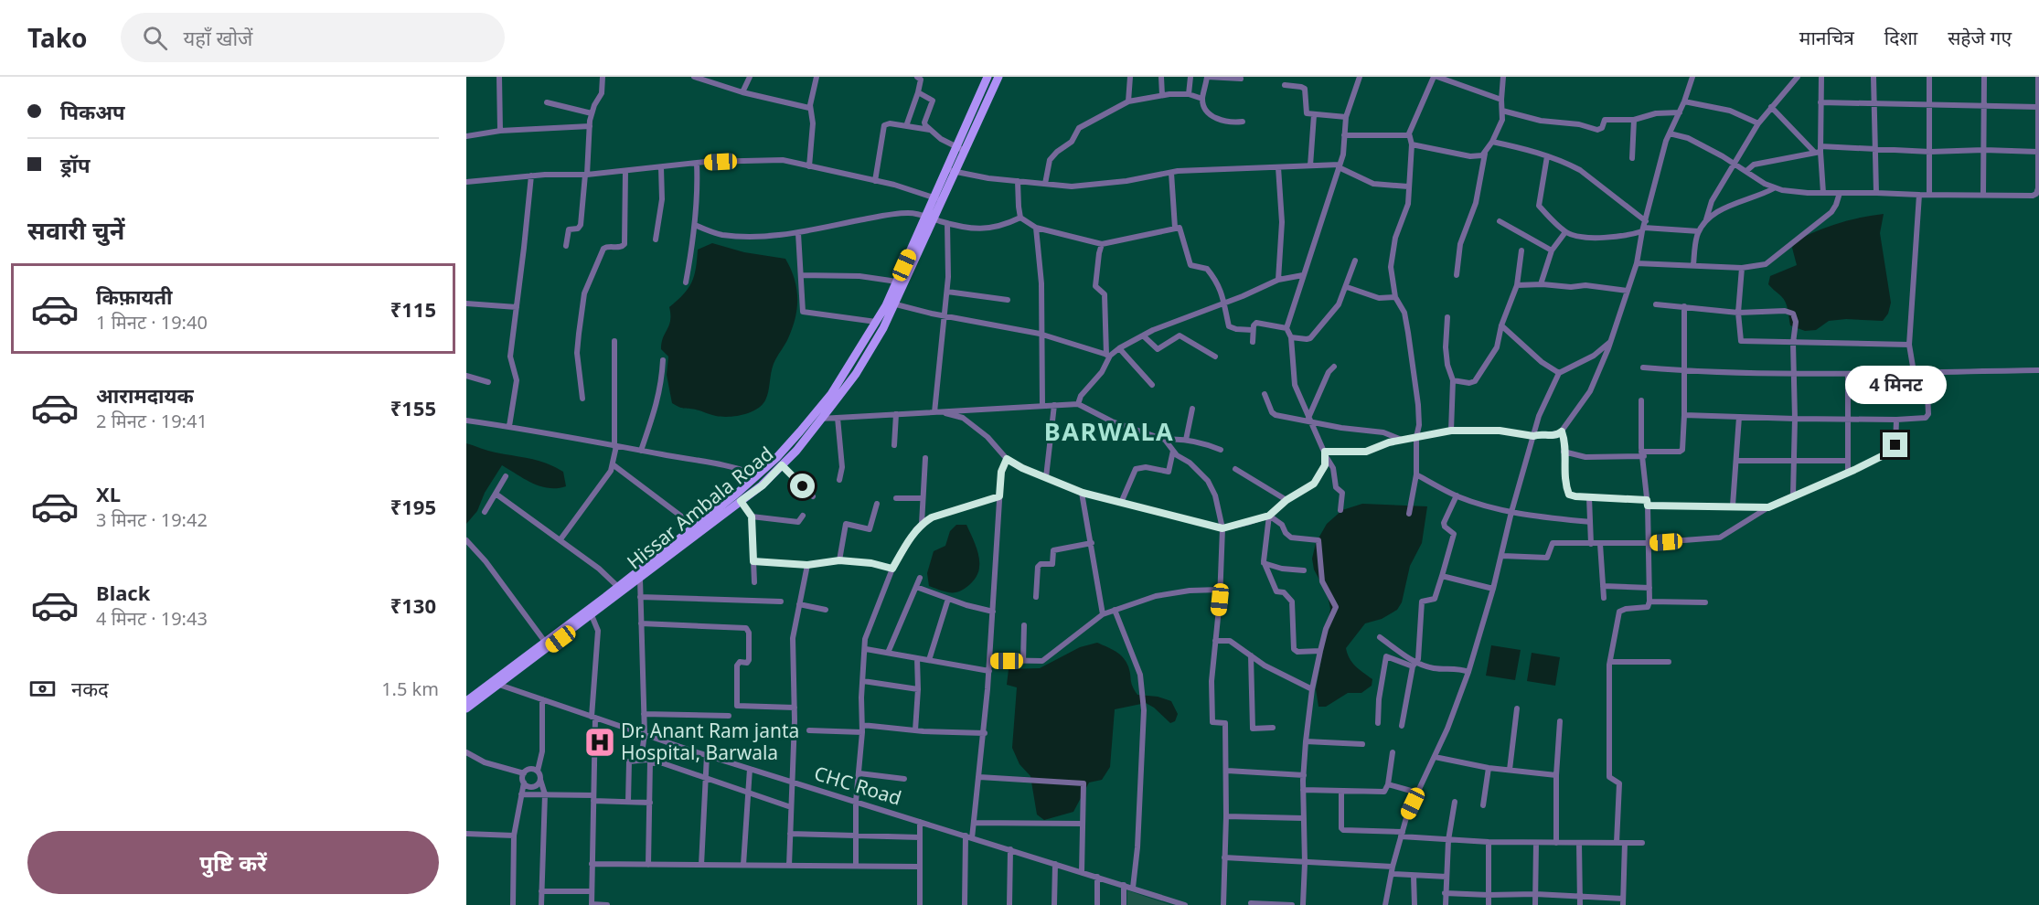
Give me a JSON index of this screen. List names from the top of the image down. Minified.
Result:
{"streets":{"main road":["Hissar Ambala Road"],"street":["CHC Road"]},"crossings":[["Hissar Ambala Road","CHC Road"]],"districts":["BARWALA"],"places":{"hospital":["Dr. Anant Ram janta Hospital, Barwala"]},"page":{"header":"Tako","search":"यहाँ खोजें","nav":["मानचित्र","दिशा","सहेजे गए"],"banner":["पिकअप","ड्रॉप"],"heading":"सवारी चुनें","list":[{"name":"किफ़ायती","note":"1 मिनट · 19:40","value":"₹115"},{"name":"आरामदायक","note":"2 मिनट · 19:41","value":"₹155"},{"name":"XL","note":"3 मिनट · 19:42","value":"₹195"},{"name":"Black","note":"4 मिनट · 19:43","value":"₹130"}],"bubble":"4 मिनट","pay":["नकद","1.5 km"],"buttons":"पुष्टि करें"}}
